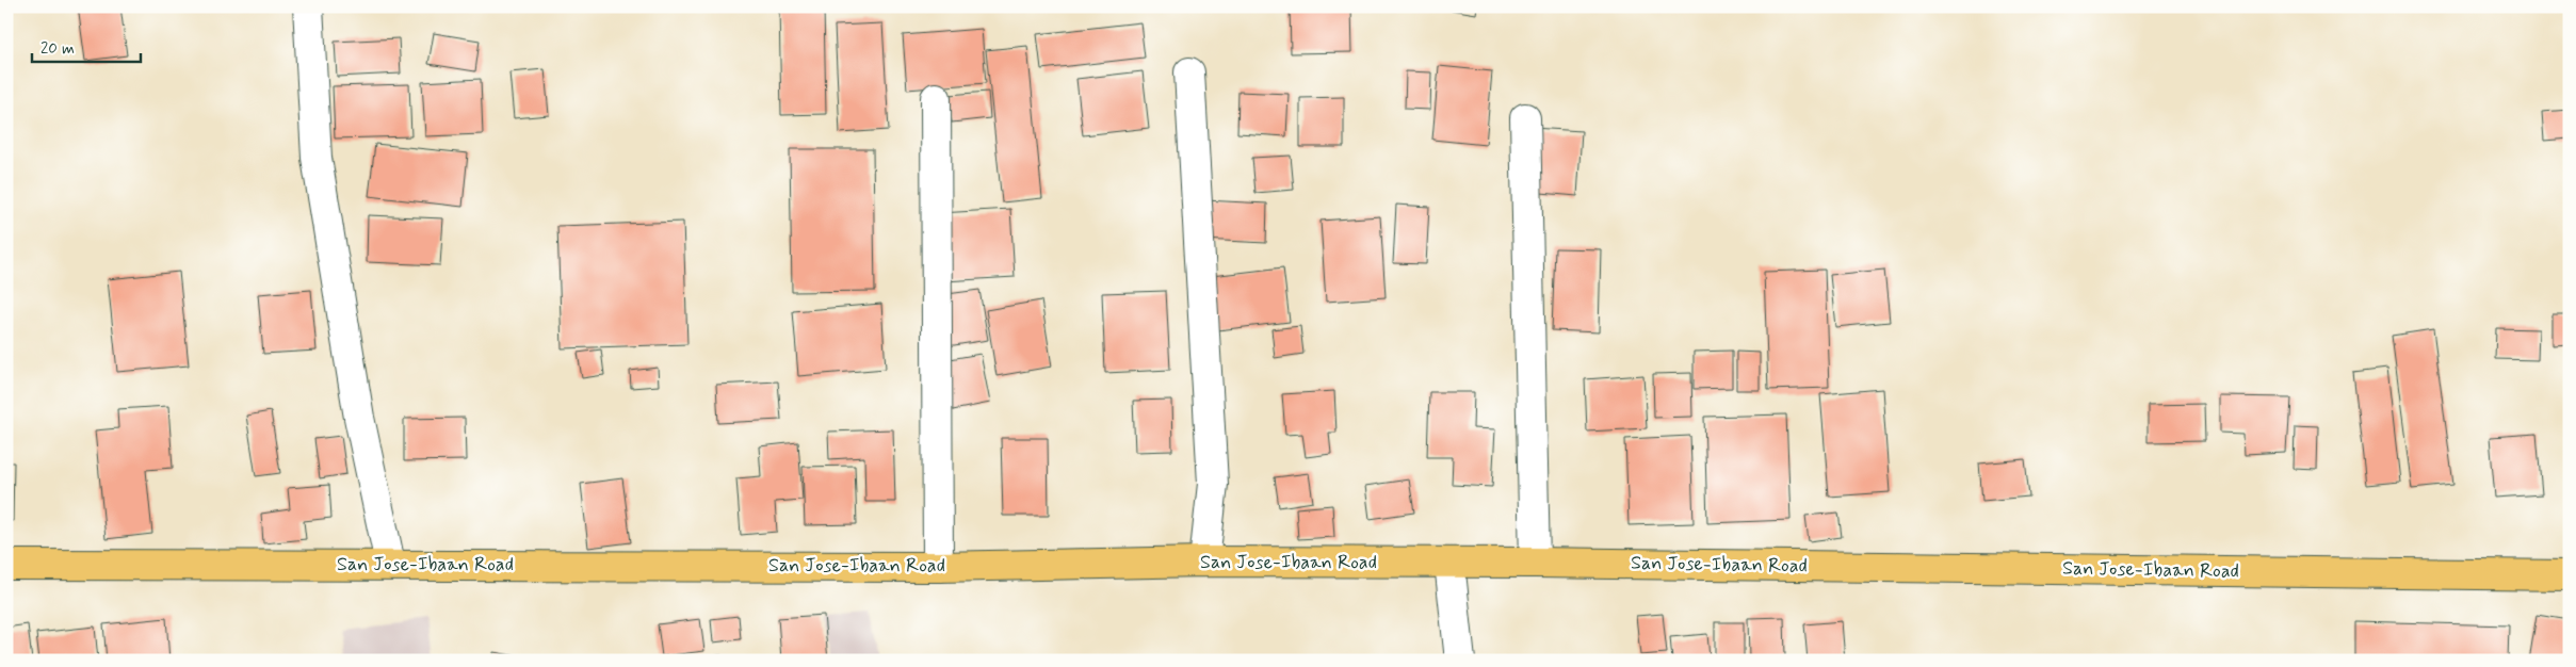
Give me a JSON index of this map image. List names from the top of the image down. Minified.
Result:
{"streets":{"main road":["San Jose-Ibaan Road"]},"scale_bar":"20 m"}
